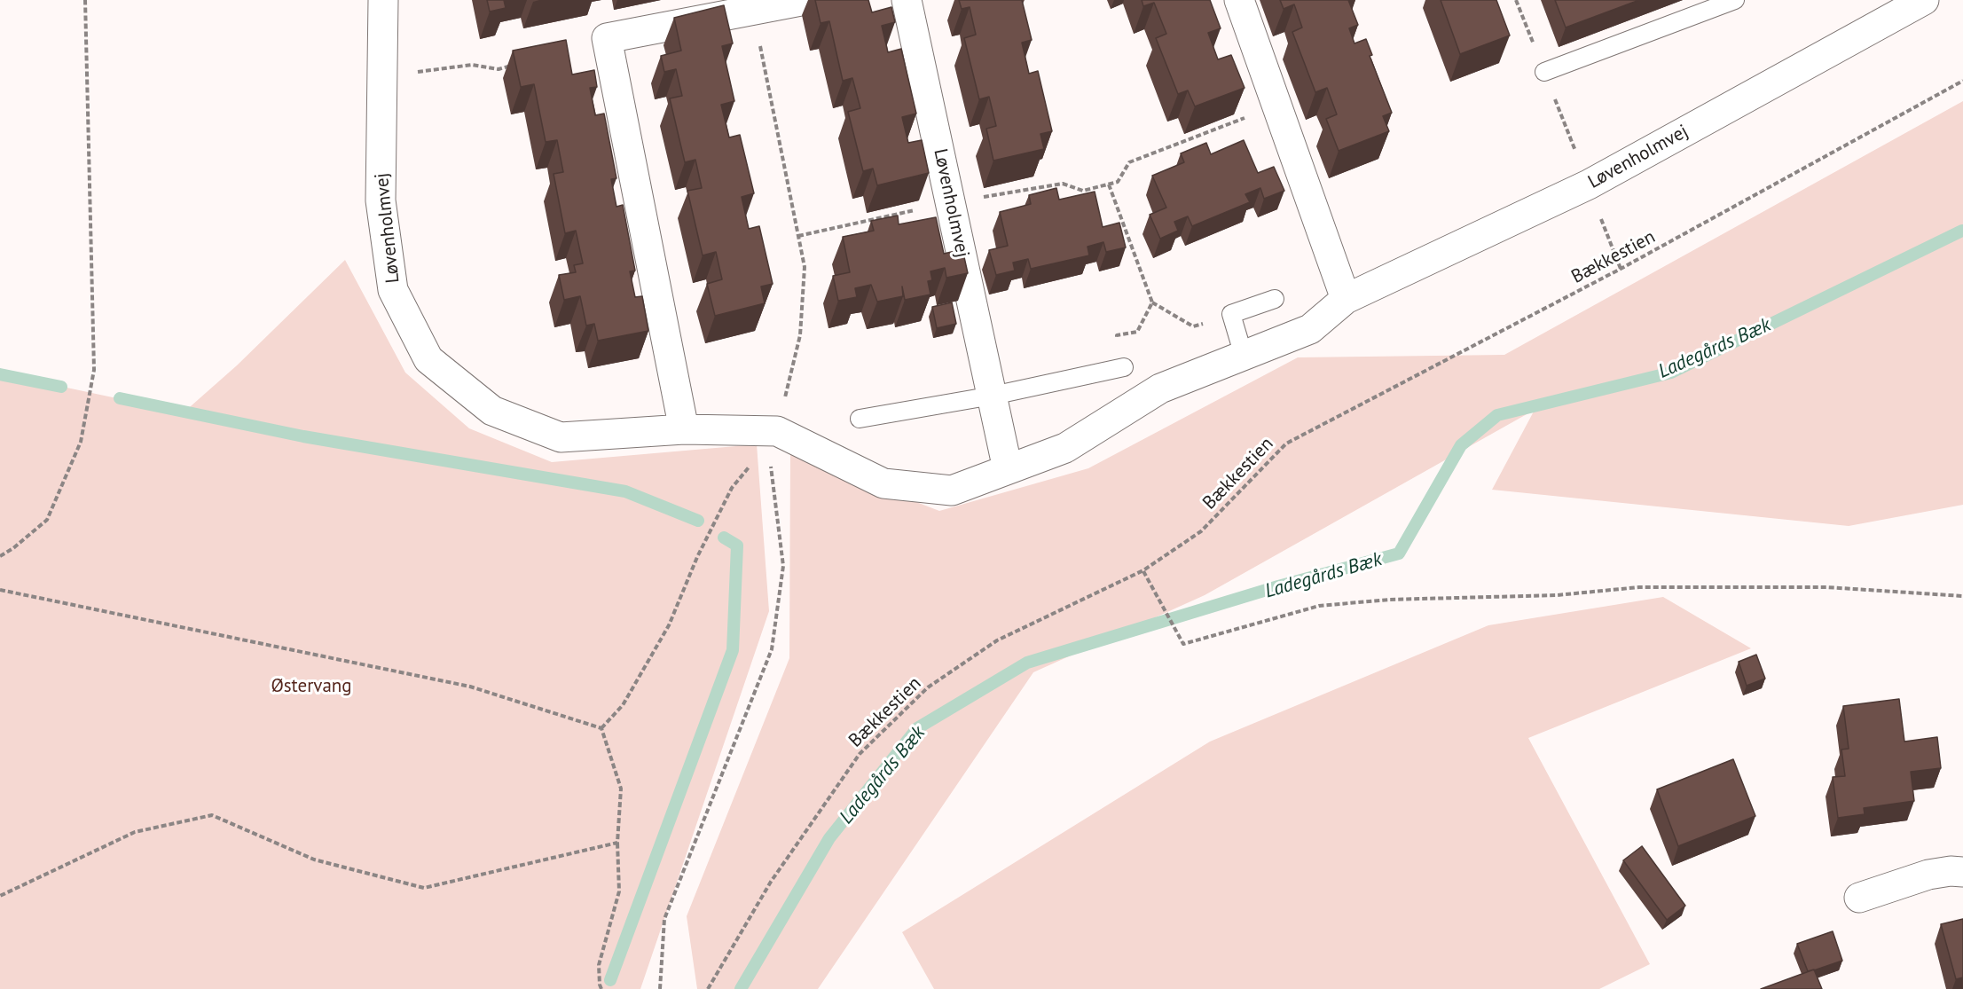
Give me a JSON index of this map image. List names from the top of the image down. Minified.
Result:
{"streets":{"street":["Løvenholmvej"],"path":["Bækkestien"]},"water":["Ladegårds Bæk"],"parks":["Østervang"]}
